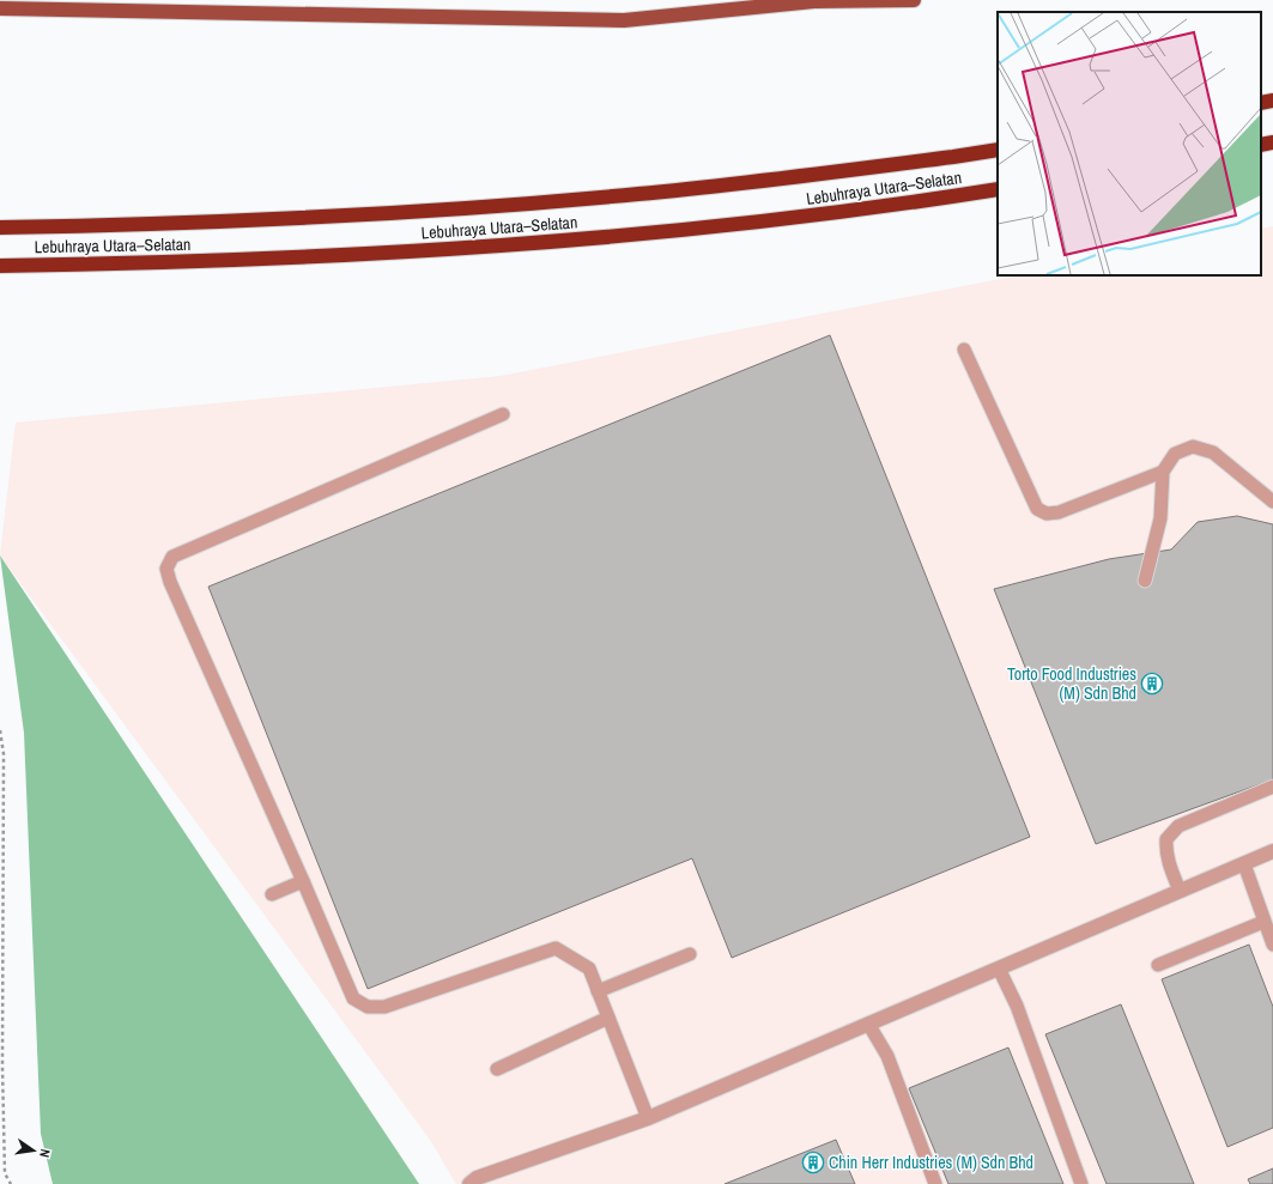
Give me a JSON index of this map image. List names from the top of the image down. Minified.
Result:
{"streets":{"highway":["Lebuhraya Utara–Selatan"]},"places":{"building":["Torto Food Industries (M) Sdn Bhd","Chin Herr Industries (M) Sdn Bhd"]},"north":"right"}
